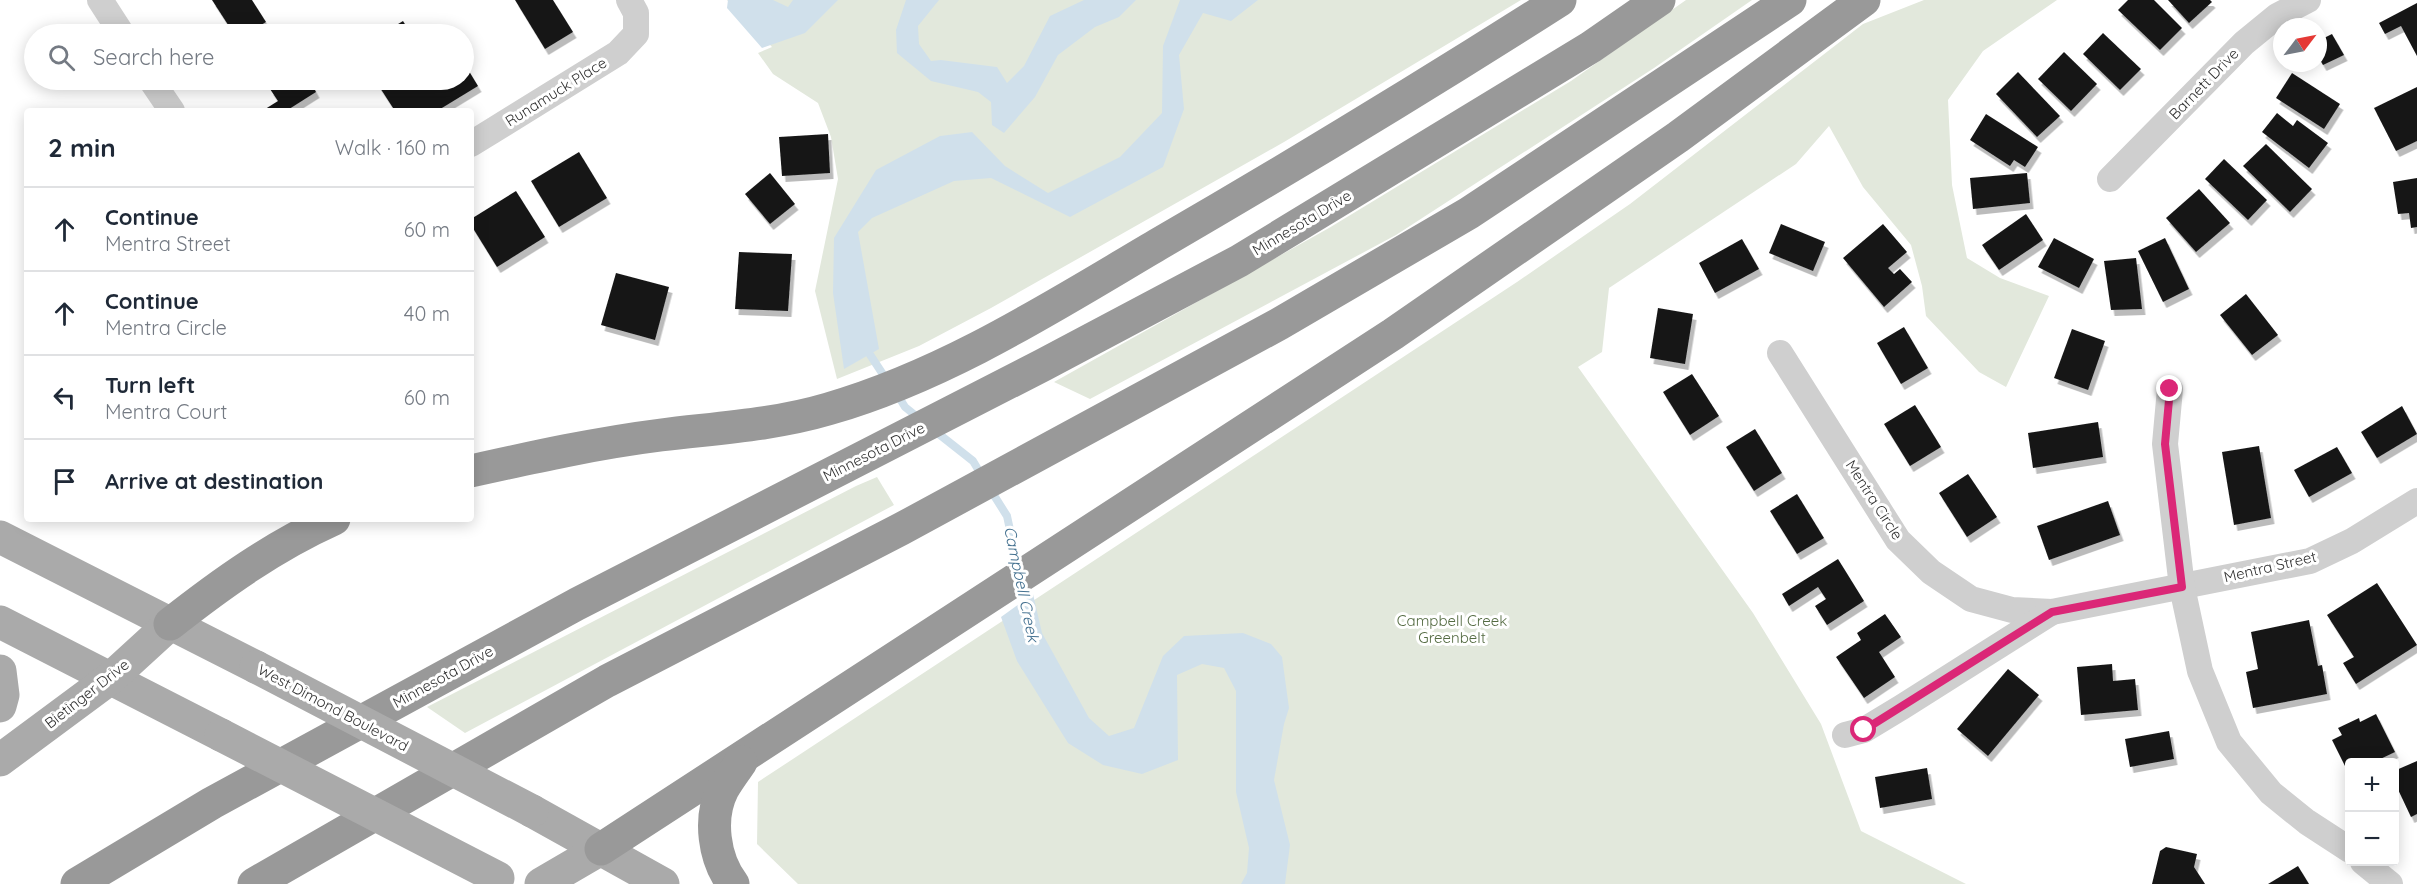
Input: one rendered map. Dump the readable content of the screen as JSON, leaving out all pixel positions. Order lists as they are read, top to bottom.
{
  "streets": {
    "highway": ["Minnesota Drive"],
    "main road": ["Bietinger Drive", "West Dimond Boulevard"],
    "street": [
      "Barnett Drive",
      "Runamuck Place",
      "Mentra Circle",
      "Mentra Street"
    ]
  },
  "crossings": [
    ["Mentra Circle", "Mentra Street"],
    ["Bietinger Drive", "West Dimond Boulevard"]
  ],
  "water": ["Campbell Creek"],
  "parks": ["Campbell Creek Greenbelt"],
  "north": "top right",
  "page": {
    "search": "Search here",
    "heading": ["2 min", "Walk · 160 m"],
    "list": [
      ["Continue", "Mentra Street", "60 m"],
      ["Continue", "Mentra Circle", "40 m"],
      ["Turn left", "Mentra Court", "60 m"],
      "Arrive at destination"
    ],
    "map_buttons": ["+", "−"]
  }
}
